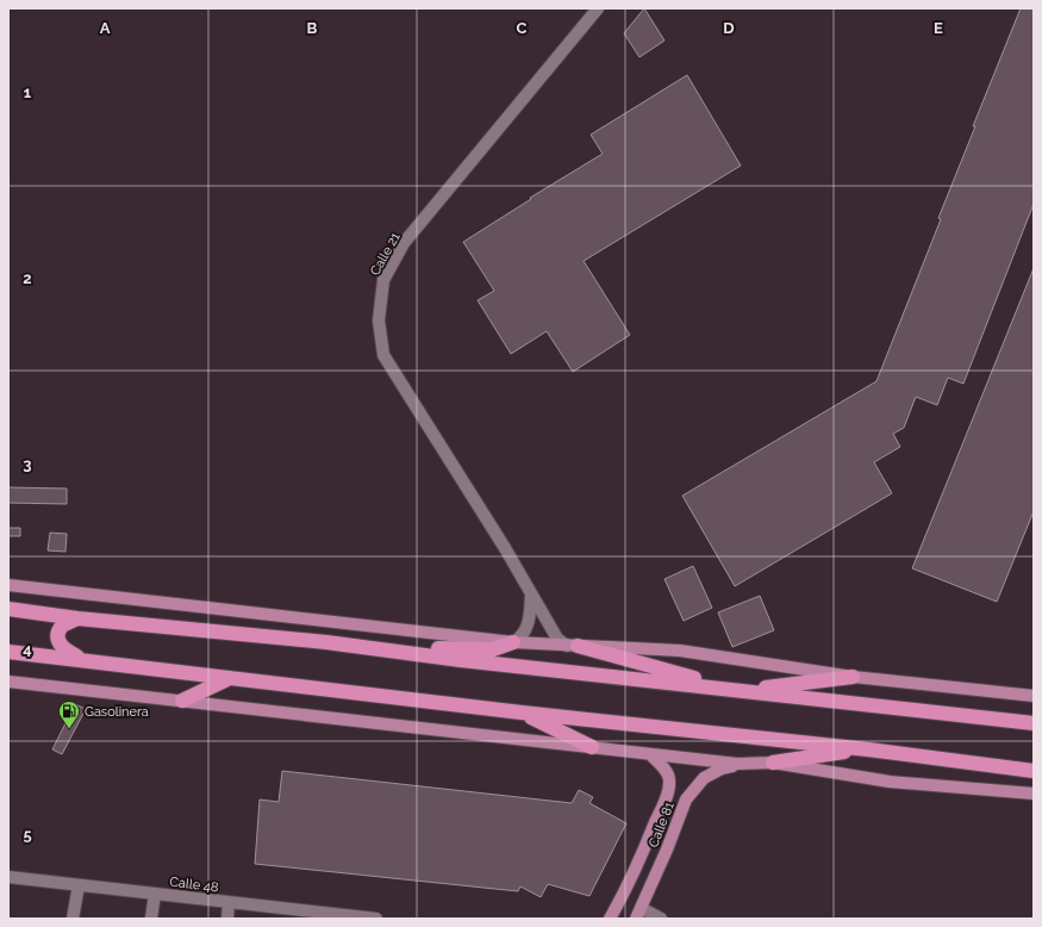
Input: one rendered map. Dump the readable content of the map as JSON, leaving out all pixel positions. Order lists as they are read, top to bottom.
{
  "streets": {
    "main road": ["Calle 81"],
    "street": ["Calle 21", "Calle 48"]
  },
  "places": {
    "fuel station": ["Gasolinera"]
  },
  "grid": {
    "columns": [
      "A",
      "B",
      "C",
      "D",
      "E"
    ],
    "rows": [
      "1",
      "2",
      "3",
      "4",
      "5"
    ]
  }
}
